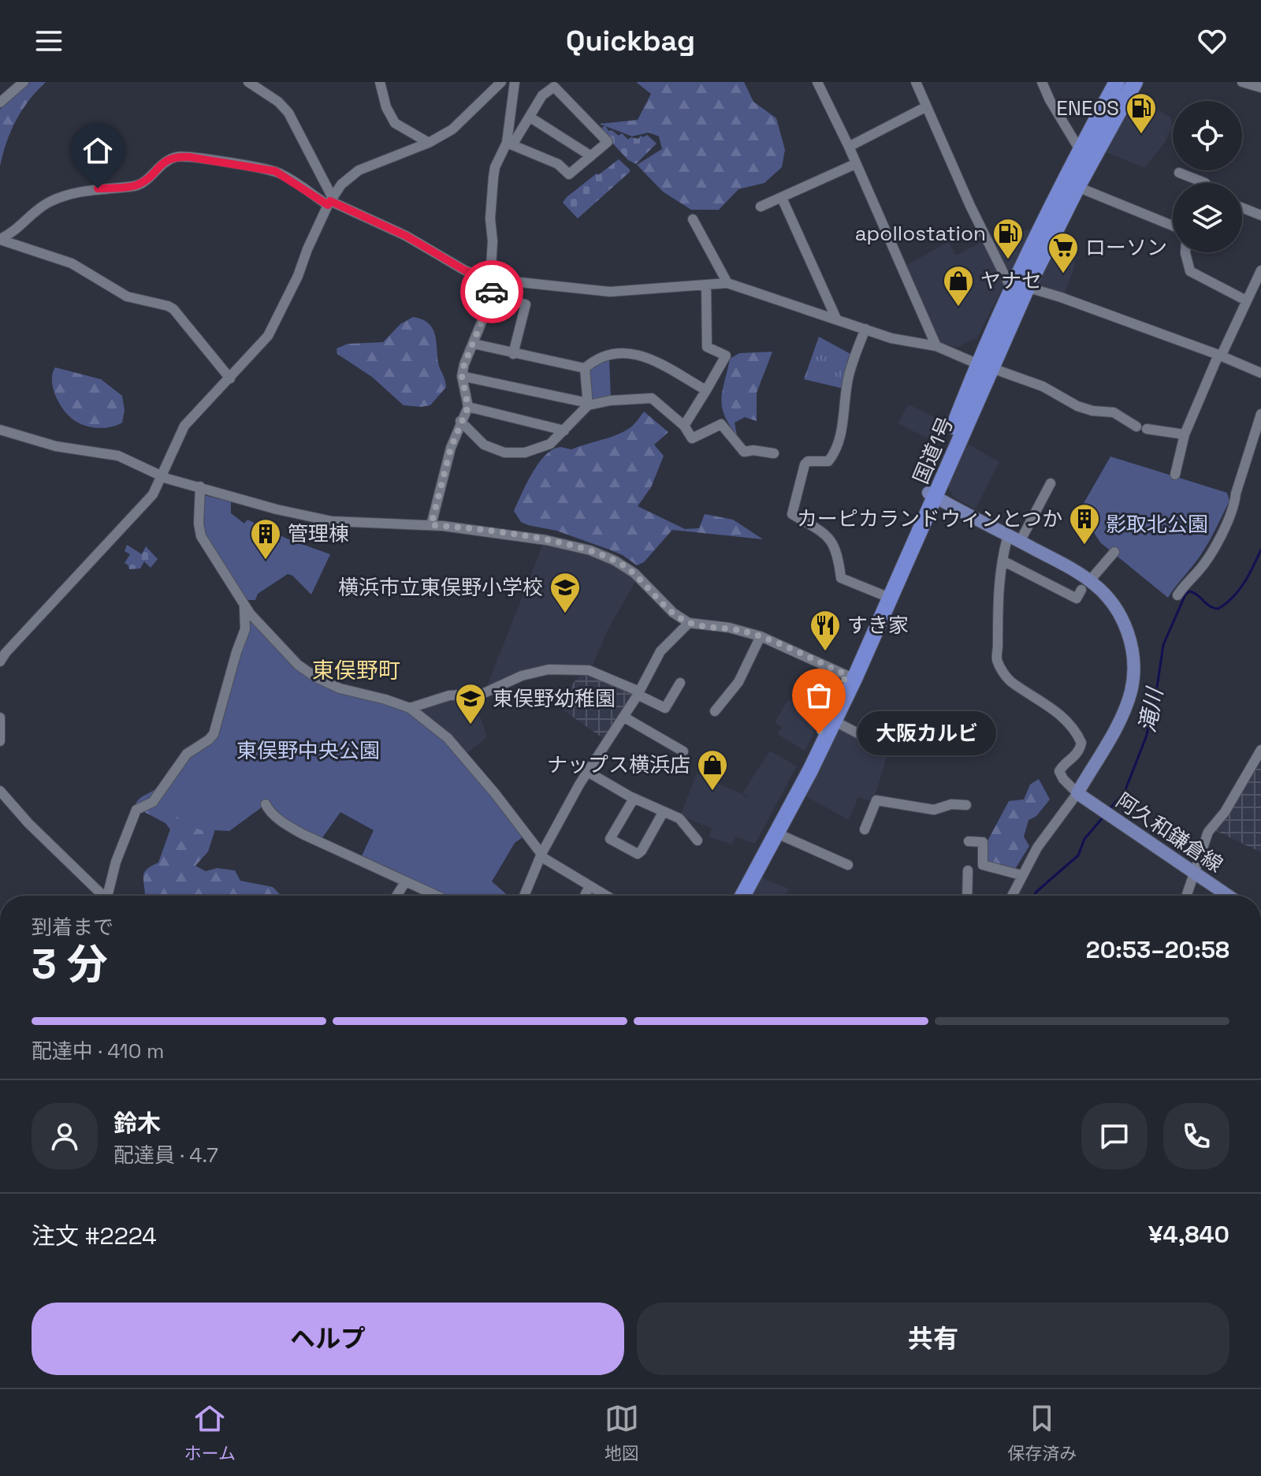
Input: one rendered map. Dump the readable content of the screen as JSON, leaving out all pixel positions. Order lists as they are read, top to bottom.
{
  "streets": {
    "highway": ["国道1号"],
    "main road": ["阿久和鎌倉線"]
  },
  "districts": ["東俣野町"],
  "water": ["滝川"],
  "parks": ["影取北公園", "東俣野中央公園"],
  "places": {
    "fuel station": ["ENEOS", "apollostation"],
    "supermarket": ["ローソン"],
    "shop": ["ヤナセ", "ナップス横浜店"],
    "building": ["カーピカランドウィンとつか", "管理棟"],
    "school or university": ["横浜市立東俣野小学校", "東俣野幼稚園"],
    "restaurant": ["すき家"],
    "other": ["大阪カルビ"]
  },
  "page": {
    "header": "Quickbag",
    "bubble": "大阪カルビ",
    "heading": ["3 分", "到着まで", "20:53–20:58"],
    "panel": [
      "鈴木",
      "配達員 · 4.7",
      "注文 #2224",
      "¥4,840"
    ],
    "bar": "配達中 · 410 m",
    "buttons": ["ヘルプ", "共有"],
    "tabs": ["ホーム", "地図", "保存済み"]
  }
}
